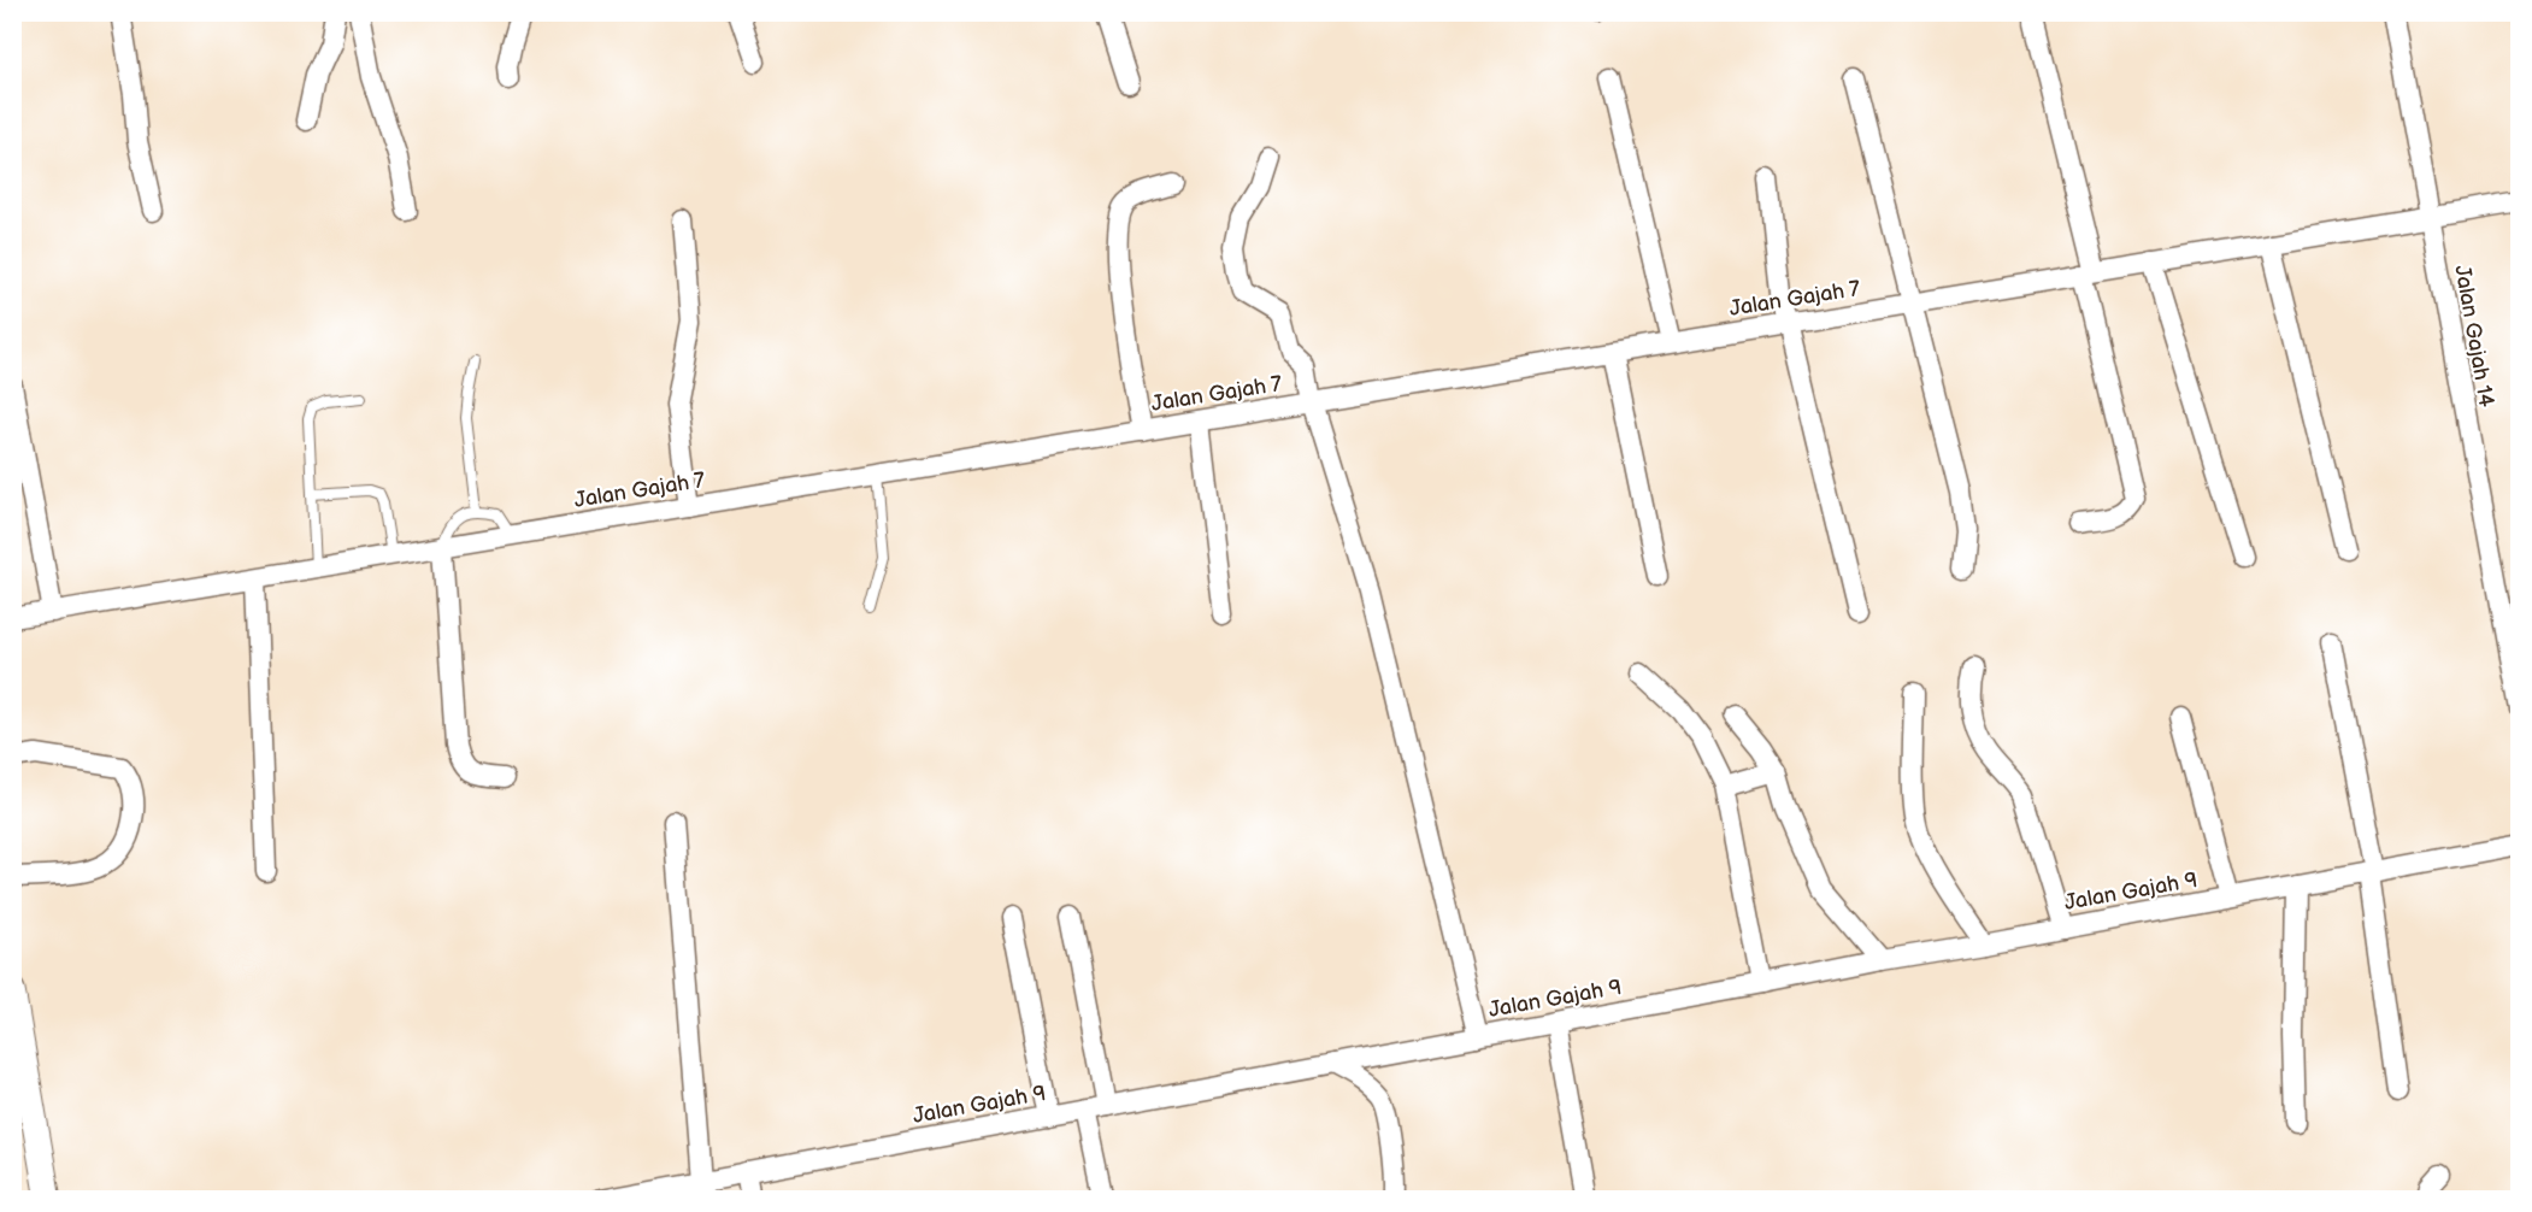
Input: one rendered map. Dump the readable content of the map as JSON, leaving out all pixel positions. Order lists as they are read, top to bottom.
{
  "streets": {
    "street": ["Jalan Gajah 7", "Jalan Gajah 14", "Jalan Gajah 9"]
  },
  "crossings": [
    ["Jalan Gajah 7", "Jalan Gajah 14"]
  ]
}
